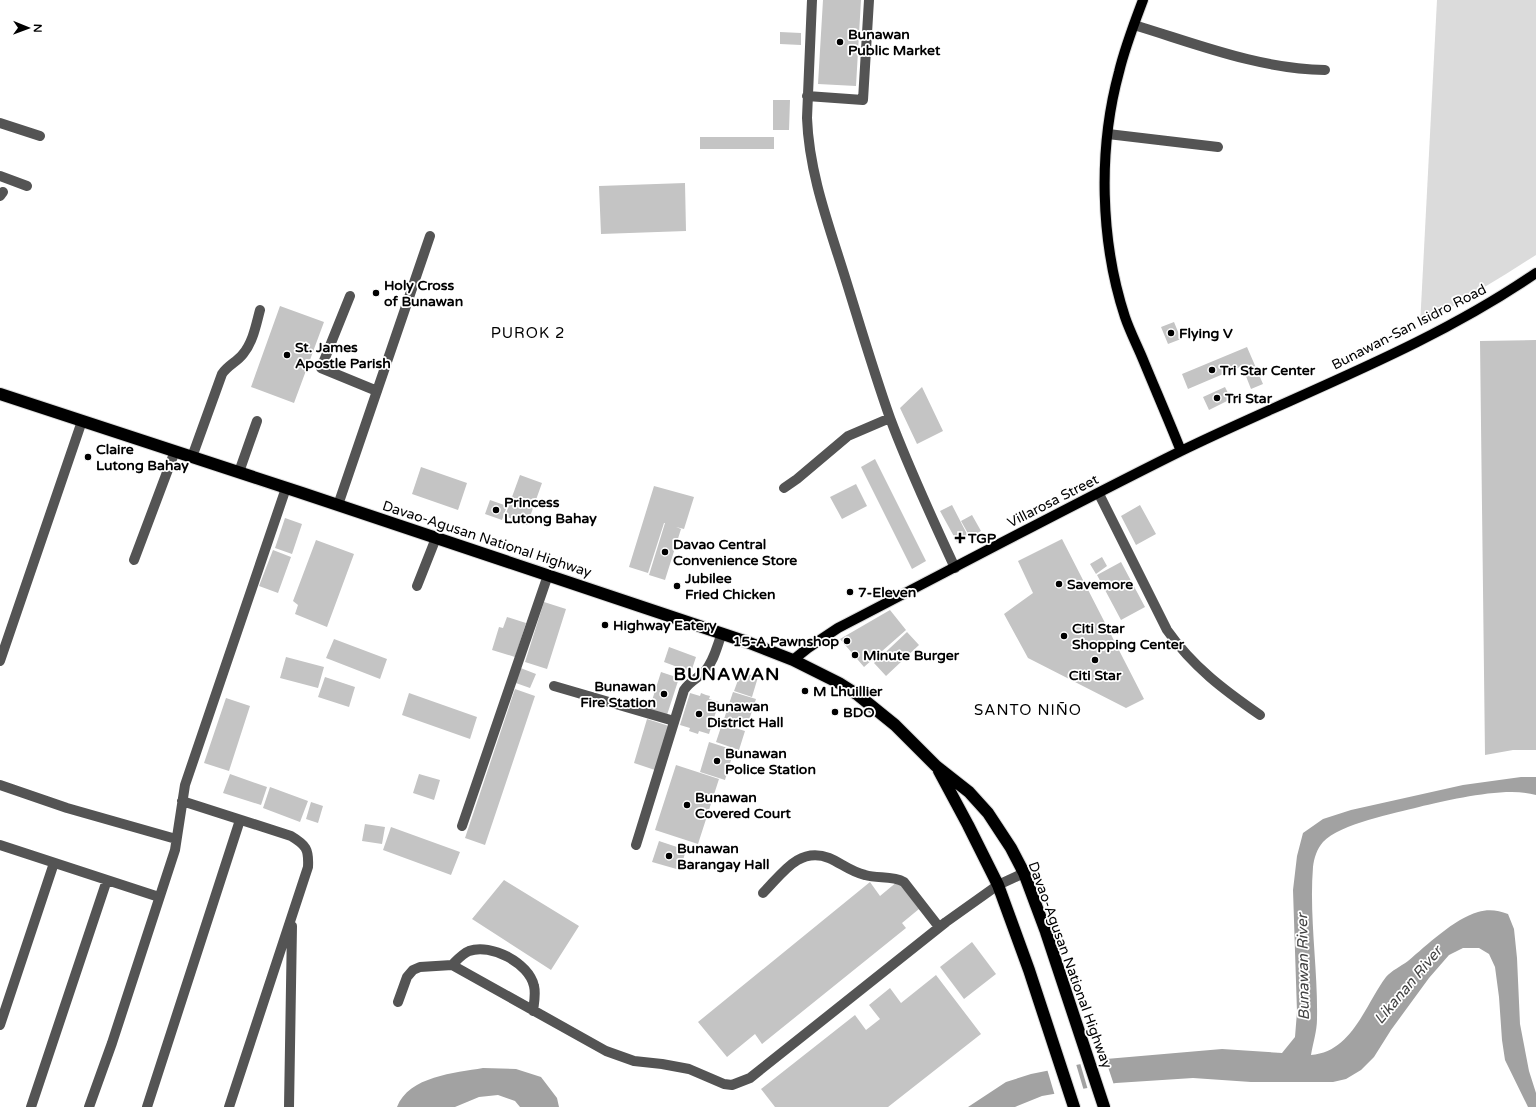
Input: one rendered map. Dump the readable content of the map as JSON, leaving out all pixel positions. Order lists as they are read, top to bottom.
{
  "streets": {
    "highway": ["Davao-Agusan National Highway"],
    "main road": ["Bunawan-San Isidro Road", "Villarosa Street"]
  },
  "crossings": [
    ["Bunawan-San Isidro Road", "Villarosa Street"],
    ["Villarosa Street", "Davao-Agusan National Highway"]
  ],
  "districts": ["PUROK 2", "BUNAWAN", "SANTO NIÑO"],
  "water": ["Bunawan River", "Likanan River"],
  "places": {
    "other": [
      "Bunawan Public Market",
      "Holy Cross of Bunawan",
      "Flying V",
      "St. James Apostle Parish",
      "Tri Star Center",
      "Tri Star",
      "Claire Lutong Bahay",
      "Princess Lutong Bahay",
      "Davao Central Convenience Store",
      "Savemore",
      "Jubilee Fried Chicken",
      "7-Eleven",
      "Highway Eatery",
      "Citi Star Shopping Center",
      "15-A Pawnshop",
      "Minute Burger",
      "Citi Star",
      "M Lhuillier",
      "Bunawan Fire Station",
      "BDO",
      "Bunawan District Hall",
      "Bunawan Police Station",
      "Bunawan Covered Court",
      "Bunawan Barangay Hall"
    ],
    "health": ["TGP"]
  },
  "north": "right"
}
